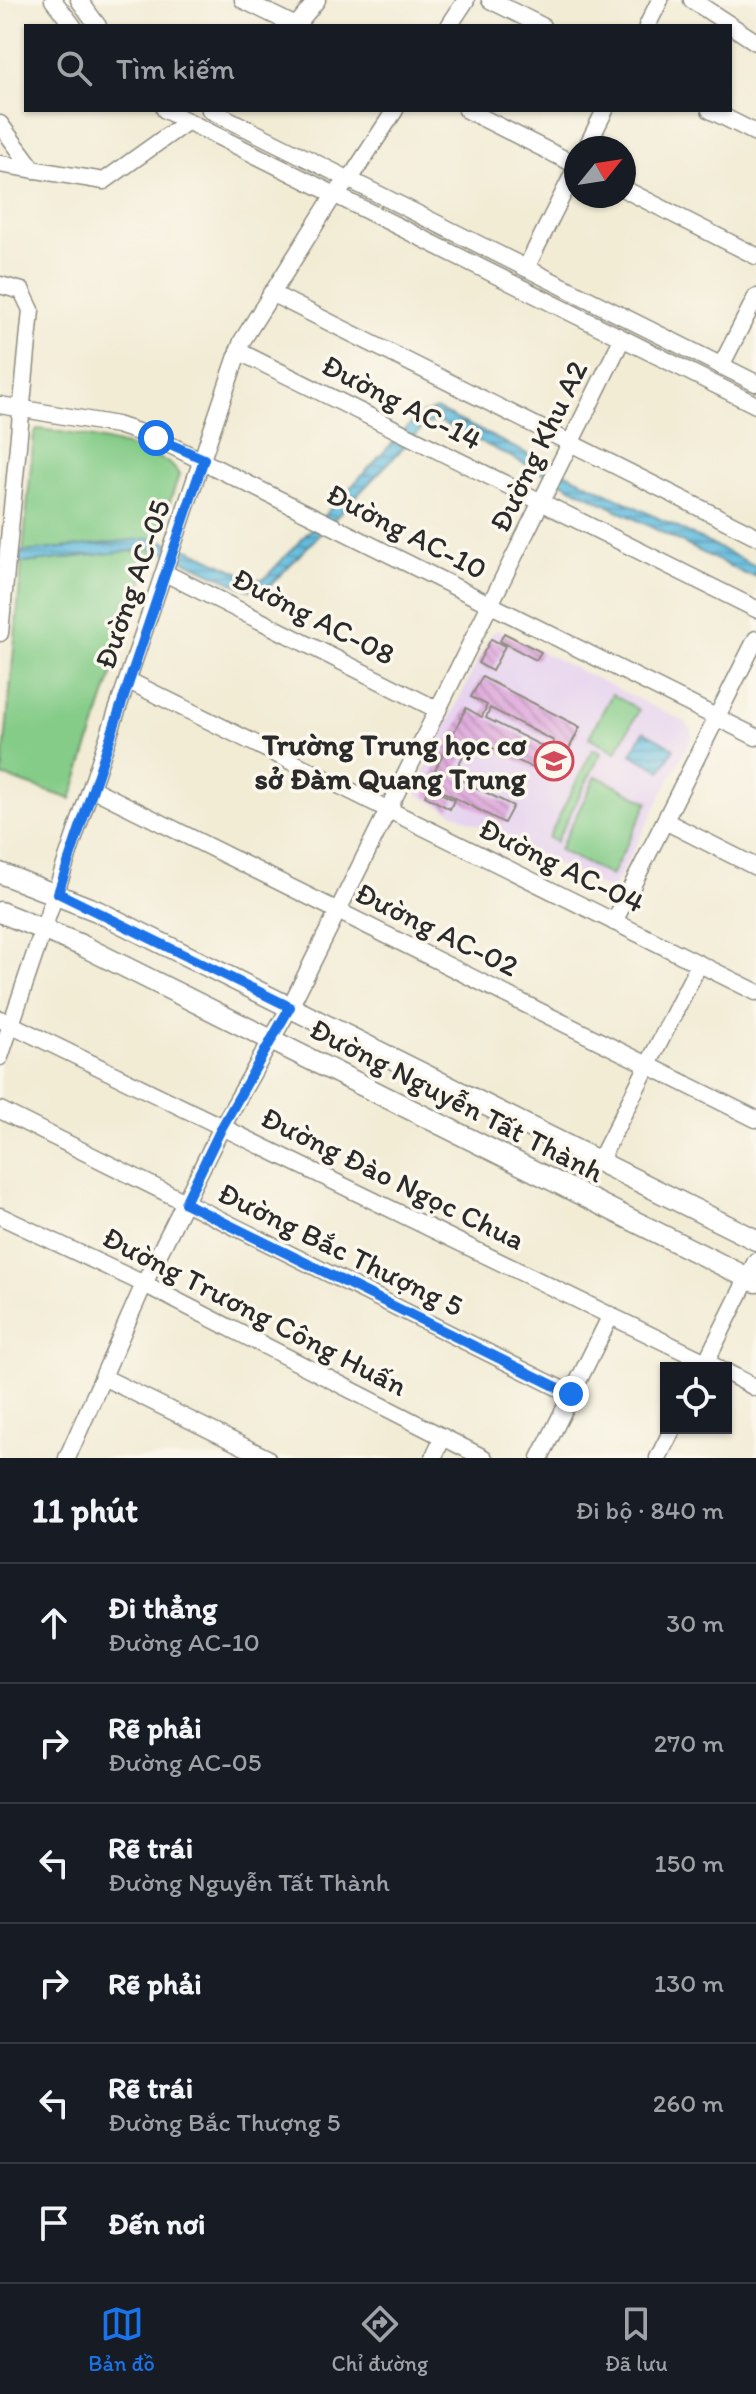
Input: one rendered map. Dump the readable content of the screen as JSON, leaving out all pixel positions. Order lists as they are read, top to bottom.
{
  "streets": {
    "main road": ["Đường Nguyễn Tất Thành"],
    "street": [
      "Đường AC-14",
      "Đường Khu A2",
      "Đường AC-10",
      "Đường AC-05",
      "Đường AC-08",
      "Đường AC-04",
      "Đường AC-02",
      "Đường Đào Ngọc Chua",
      "Đường Bắc Thượng 5",
      "Đường Trương Công Huấn"
    ]
  },
  "crossings": [
    ["Đường AC-14", "Đường Khu A2"],
    ["Đường AC-14", "Đường AC-05"],
    ["Đường Khu A2", "Đường AC-10"],
    ["Đường Khu A2", "Đường AC-08"],
    ["Đường Khu A2", "Đường AC-04"],
    ["Đường Khu A2", "Đường AC-02"],
    ["Đường Khu A2", "Đường Nguyễn Tất Thành"],
    ["Đường Khu A2", "Đường Đào Ngọc Chua"],
    ["Đường Khu A2", "Đường Bắc Thượng 5"],
    ["Đường Khu A2", "Đường Trương Công Huấn"],
    ["Đường AC-10", "Đường AC-05"],
    ["Đường AC-05", "Đường AC-08"],
    ["Đường AC-05", "Đường AC-04"],
    ["Đường AC-05", "Đường AC-02"],
    ["Đường AC-05", "Đường Nguyễn Tất Thành"],
    ["Đường AC-05", "Đường Đào Ngọc Chua"]
  ],
  "places": {
    "school or university": ["Trường Trung học cơ sở Đàm Quang Trung"]
  },
  "north": "top right",
  "page": {
    "search": "Tìm kiếm",
    "heading": ["11 phút", "Đi bộ · 840 m"],
    "list": [
      ["Đi thẳng", "Đường AC-10", "30 m"],
      ["Rẽ phải", "Đường AC-05", "270 m"],
      ["Rẽ trái", "Đường Nguyễn Tất Thành", "150 m"],
      ["Rẽ phải", "130 m"],
      ["Rẽ trái", "Đường Bắc Thượng 5", "260 m"],
      "Đến nơi"
    ],
    "nav": ["Bản đồ", "Chỉ đường", "Đã lưu"]
  }
}
